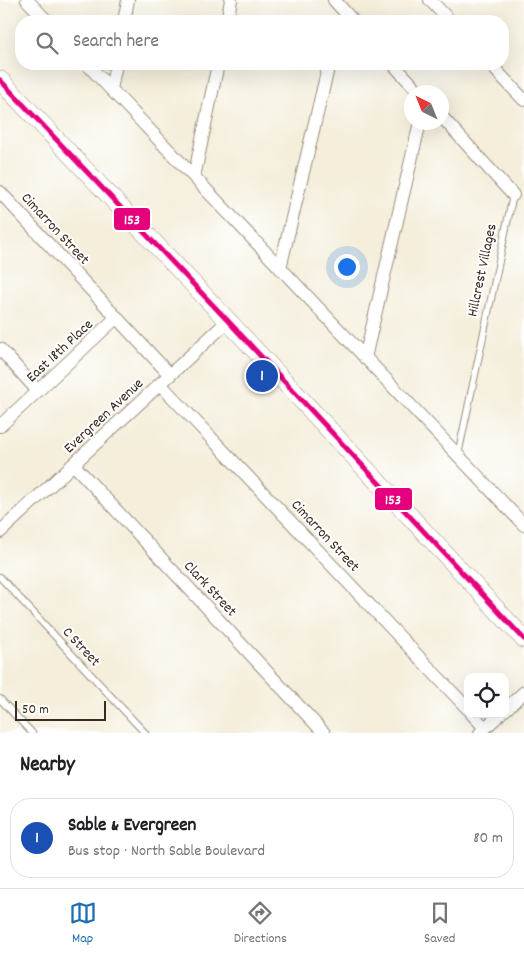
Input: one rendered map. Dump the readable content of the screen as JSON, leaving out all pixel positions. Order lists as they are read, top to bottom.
{
  "streets": {
    "street": [
      "Cimarron Street",
      "Hillcrest Villages",
      "East 18th Place",
      "Evergreen Avenue",
      "Clark Street"
    ],
    "lane": ["C Street"]
  },
  "crossings": [
    ["Cimarron Street", "East 18th Place"],
    ["Cimarron Street", "Evergreen Avenue"],
    ["Evergreen Avenue", "Clark Street"]
  ],
  "lines": ["transit line 153"],
  "scale_bar": "50 m",
  "north": "top left",
  "page": {
    "search": "Search here",
    "pins": "1",
    "scale": "50 m",
    "heading": "Nearby",
    "list": [
      {
        "mark": "1",
        "name": "Sable & Evergreen",
        "note": "Bus stop · North Sable Boulevard",
        "value": "80 m"
      }
    ],
    "nav": ["Map", "Directions", "Saved"]
  }
}
